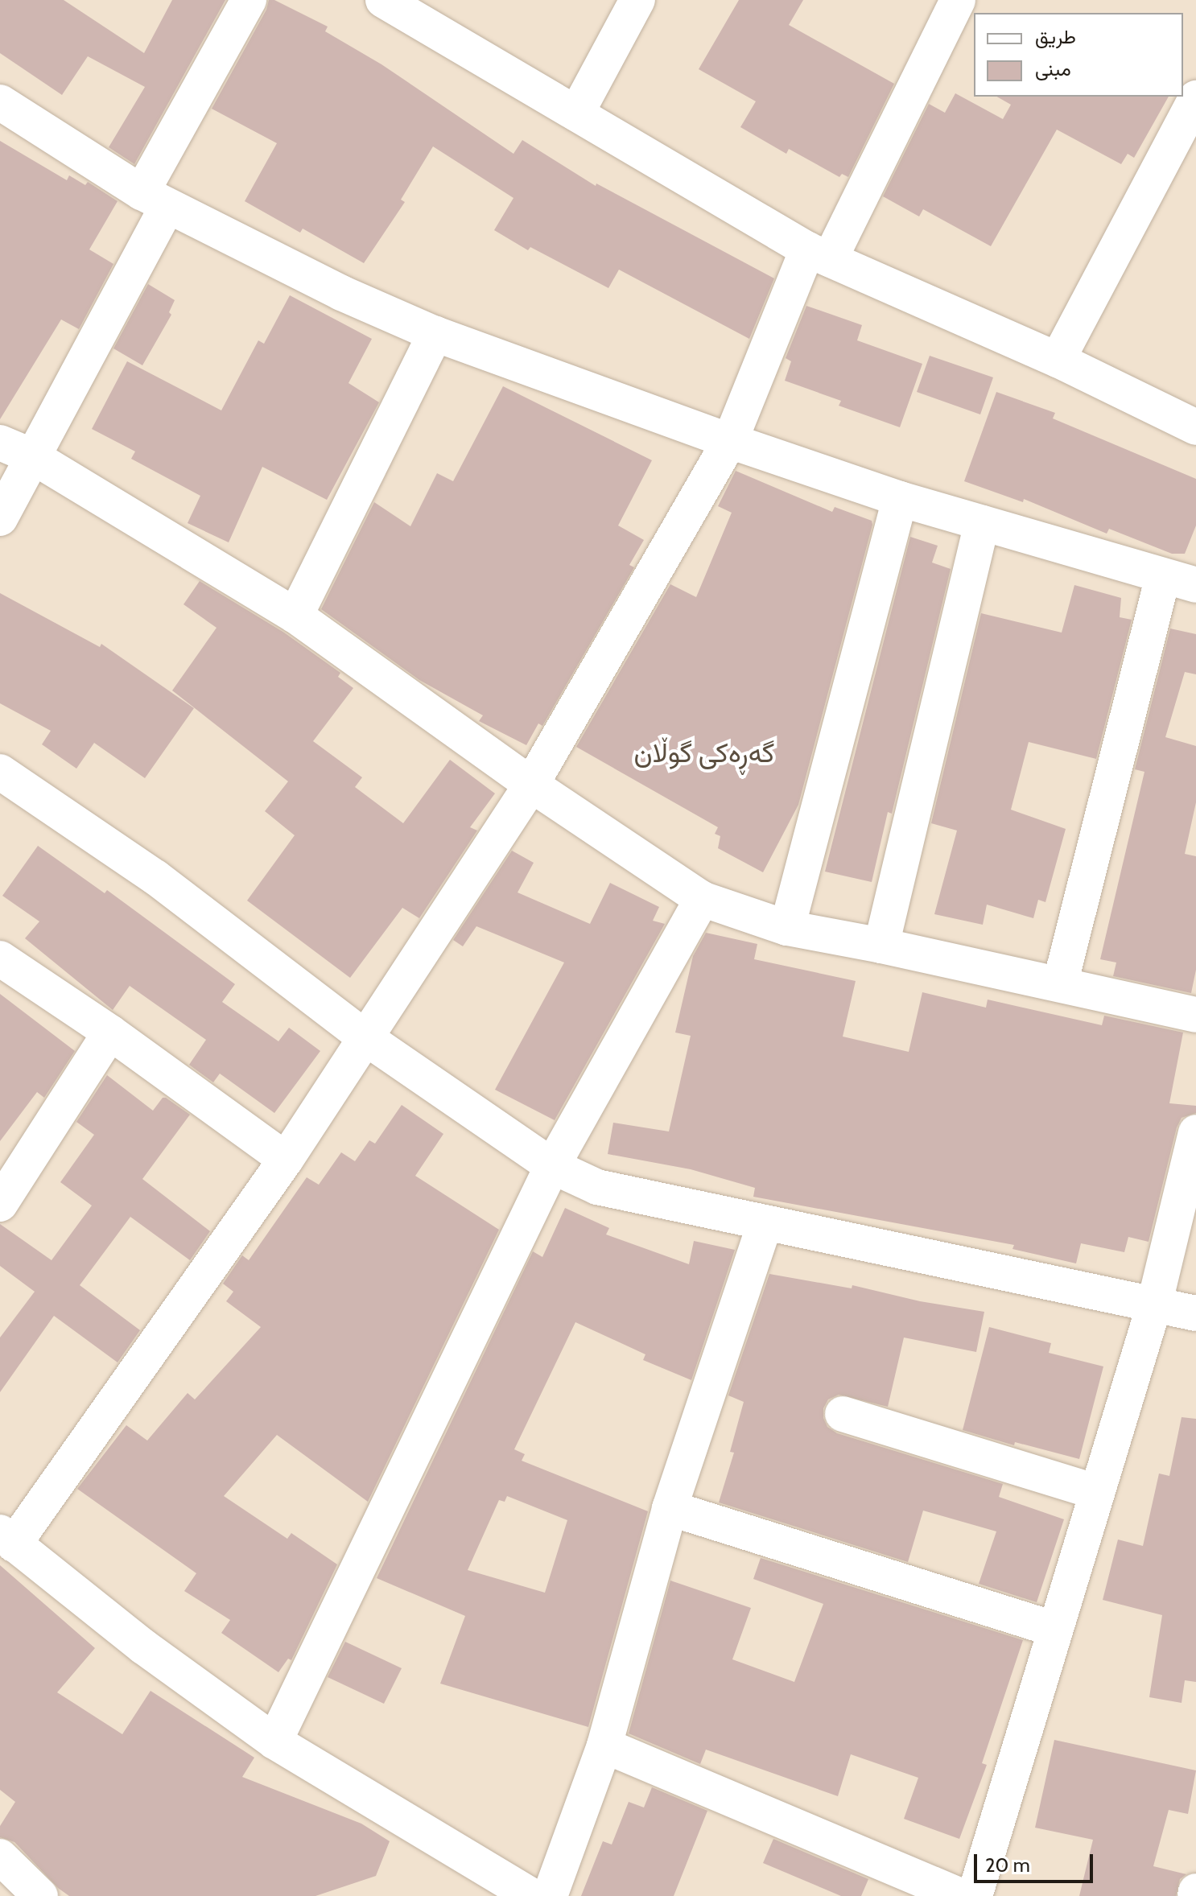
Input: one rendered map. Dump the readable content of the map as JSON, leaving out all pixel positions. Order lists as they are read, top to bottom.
{
  "districts": ["گەڕەکی گوڵان"],
  "legend": ["طريق", "مبنى"],
  "scale_bar": "20 m"
}
